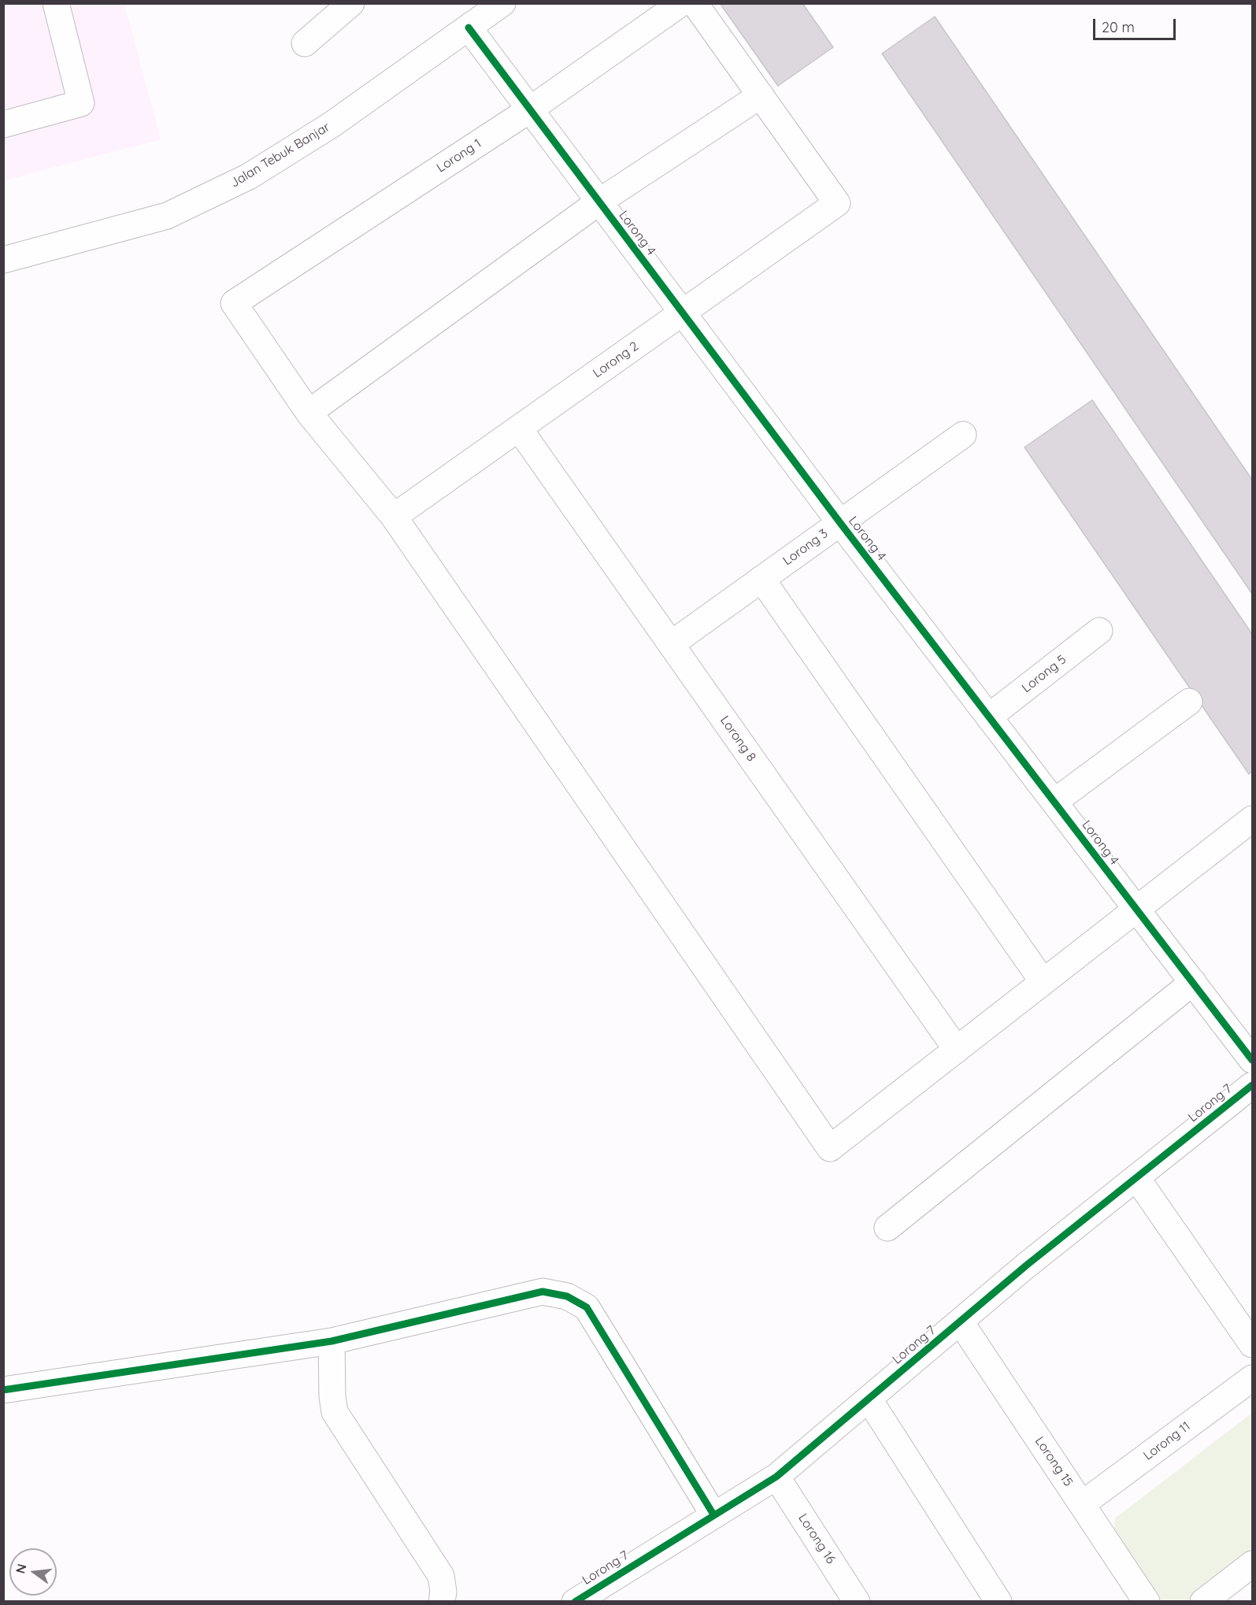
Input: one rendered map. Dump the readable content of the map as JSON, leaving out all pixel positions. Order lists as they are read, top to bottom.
{
  "streets": {
    "street": [
      "Jalan Tebuk Banjar",
      "Lorong 1",
      "Lorong 4",
      "Lorong 2",
      "Lorong 3",
      "Lorong 5",
      "Lorong 8",
      "Lorong 7",
      "Lorong 11",
      "Lorong 15",
      "Lorong 16"
    ]
  },
  "crossings": [
    ["Jalan Tebuk Banjar", "Lorong 4"],
    ["Lorong 1", "Lorong 4"],
    ["Lorong 4", "Lorong 2"],
    ["Lorong 4", "Lorong 3"],
    ["Lorong 4", "Lorong 5"],
    ["Lorong 2", "Lorong 8"],
    ["Lorong 3", "Lorong 8"],
    ["Lorong 7", "Lorong 15"],
    ["Lorong 7", "Lorong 16"],
    ["Lorong 11", "Lorong 15"]
  ],
  "scale_bar": "20 m",
  "north": "left"
}
